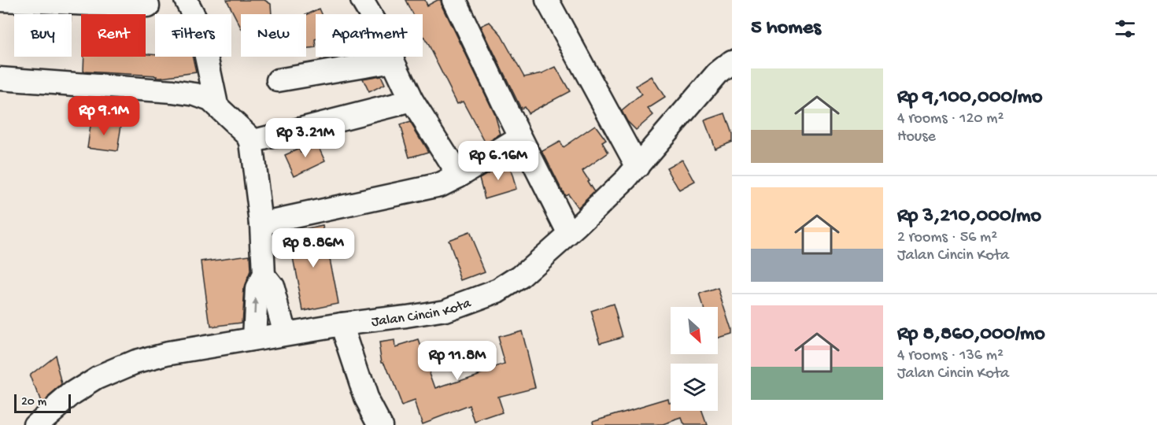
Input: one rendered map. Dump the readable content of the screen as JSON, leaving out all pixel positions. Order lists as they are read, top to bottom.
{
  "streets": {
    "street": ["Jalan Cincin Kota"]
  },
  "scale_bar": "20 m",
  "north": "bottom right",
  "page": {
    "heading": "5 homes",
    "chip": [
      "Buy",
      "Rent",
      "Filters",
      "New",
      "Apartment"
    ],
    "list": [
      {
        "name": "Rp 9,100,000/mo",
        "note": "4 rooms · 120 m² · House"
      },
      {
        "name": "Rp 3,210,000/mo",
        "note": "2 rooms · 56 m² · Jalan Cincin Kota"
      },
      {
        "name": "Rp 8,860,000/mo",
        "note": "4 rooms · 136 m² · Jalan Cincin Kota"
      }
    ],
    "price": [
      "Rp 9.1M",
      "Rp 3.21M",
      "Rp 6.16M",
      "Rp 8.86M",
      "Rp 11.8M"
    ],
    "scale": "20 m"
  }
}
